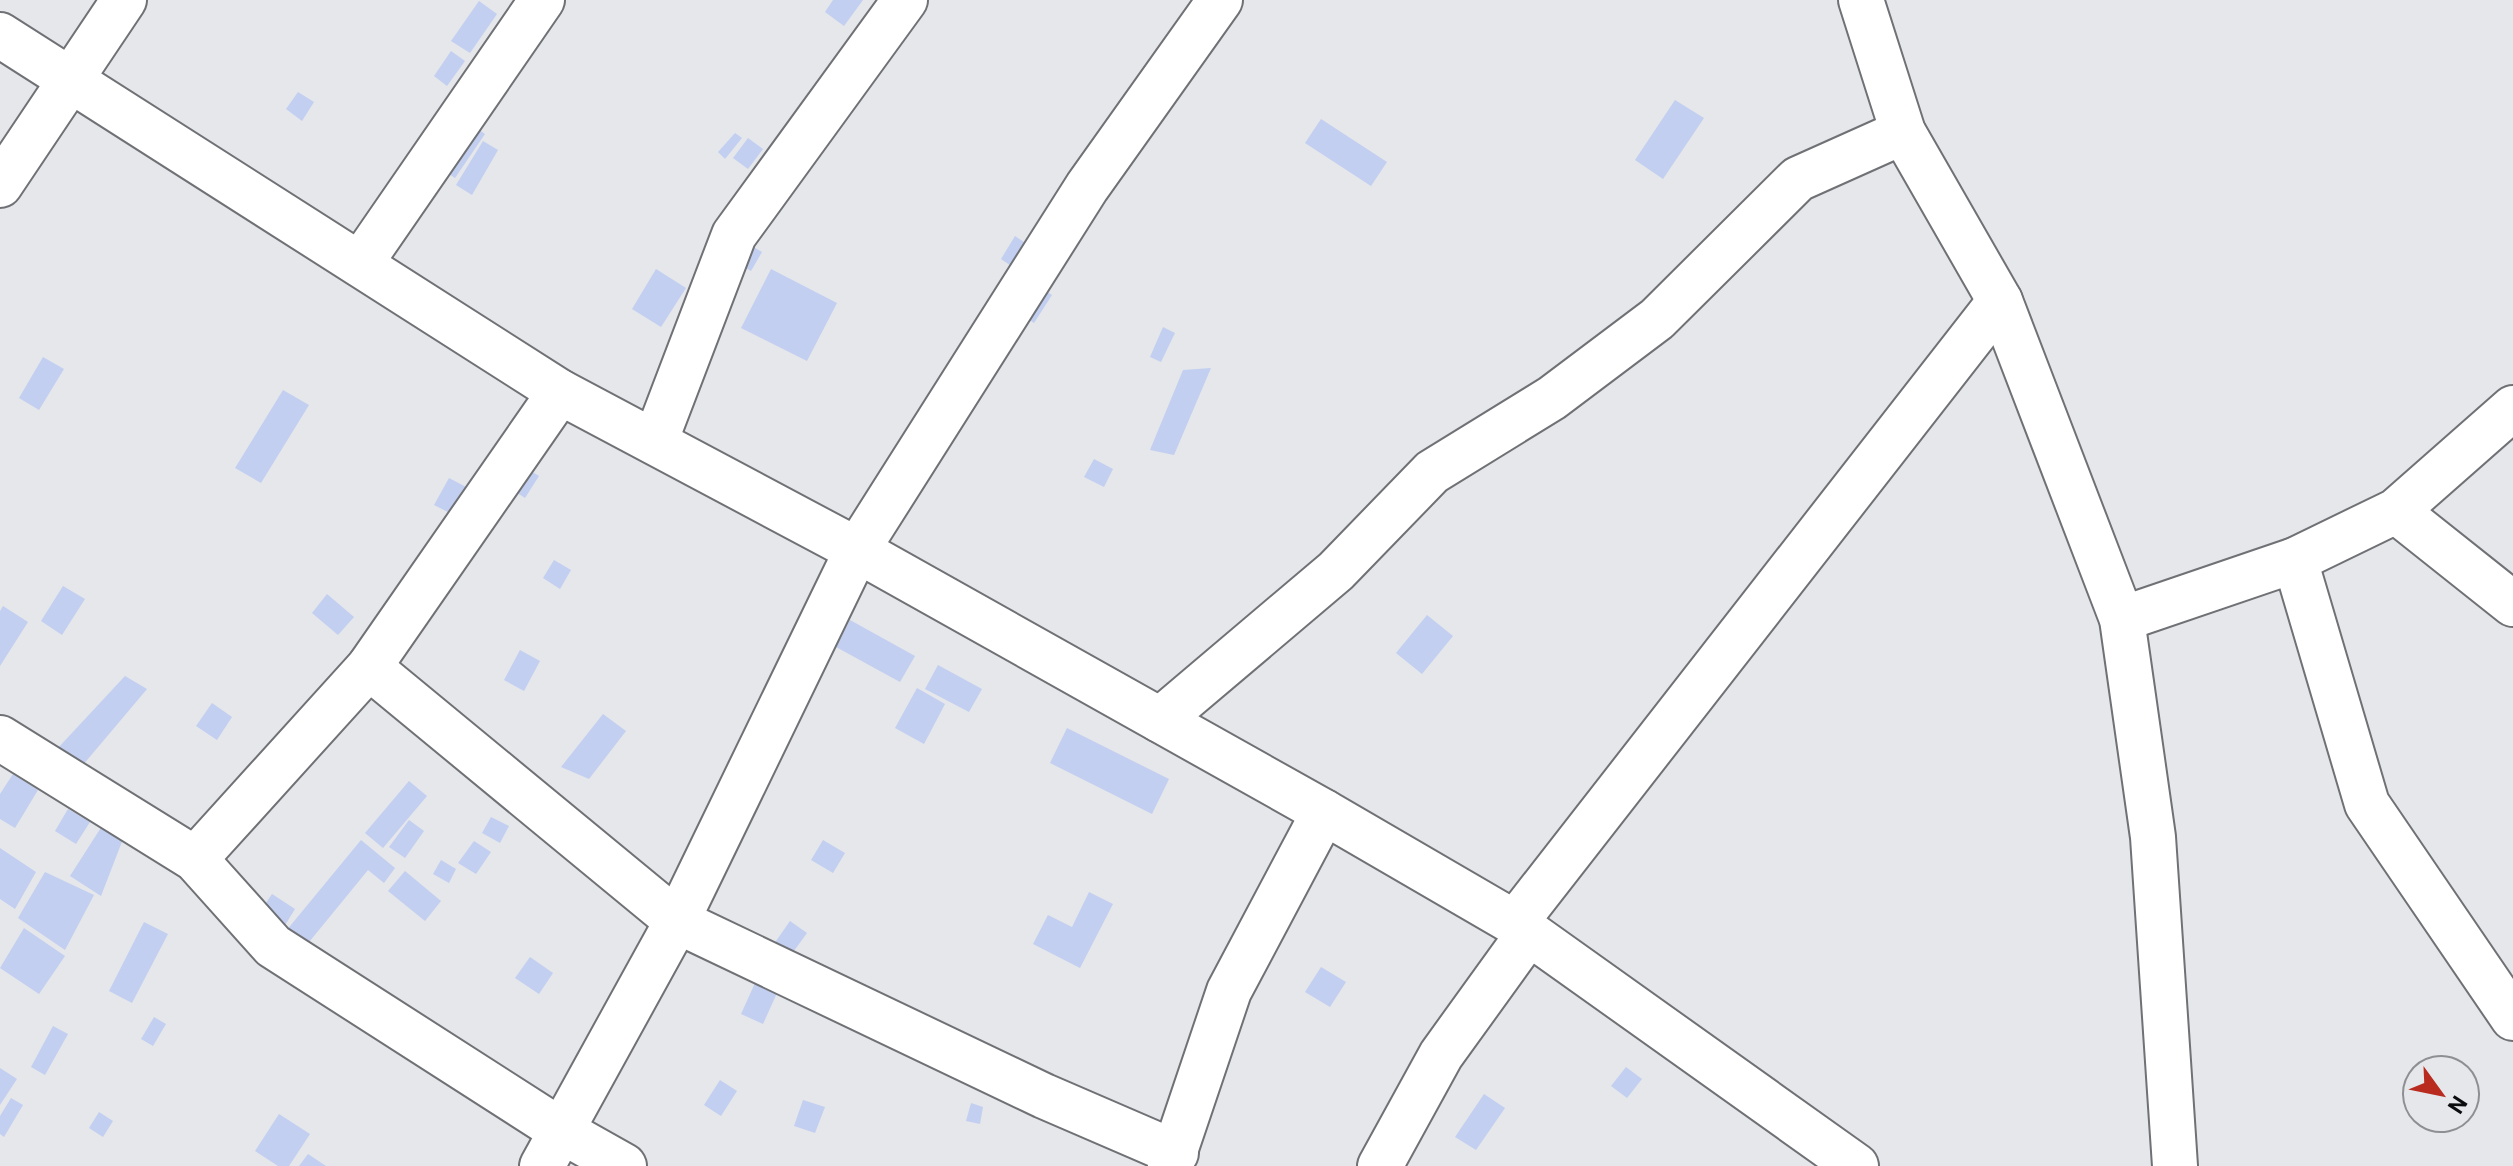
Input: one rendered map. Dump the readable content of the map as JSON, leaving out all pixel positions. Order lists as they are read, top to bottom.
{
  "north": "bottom right"
}
